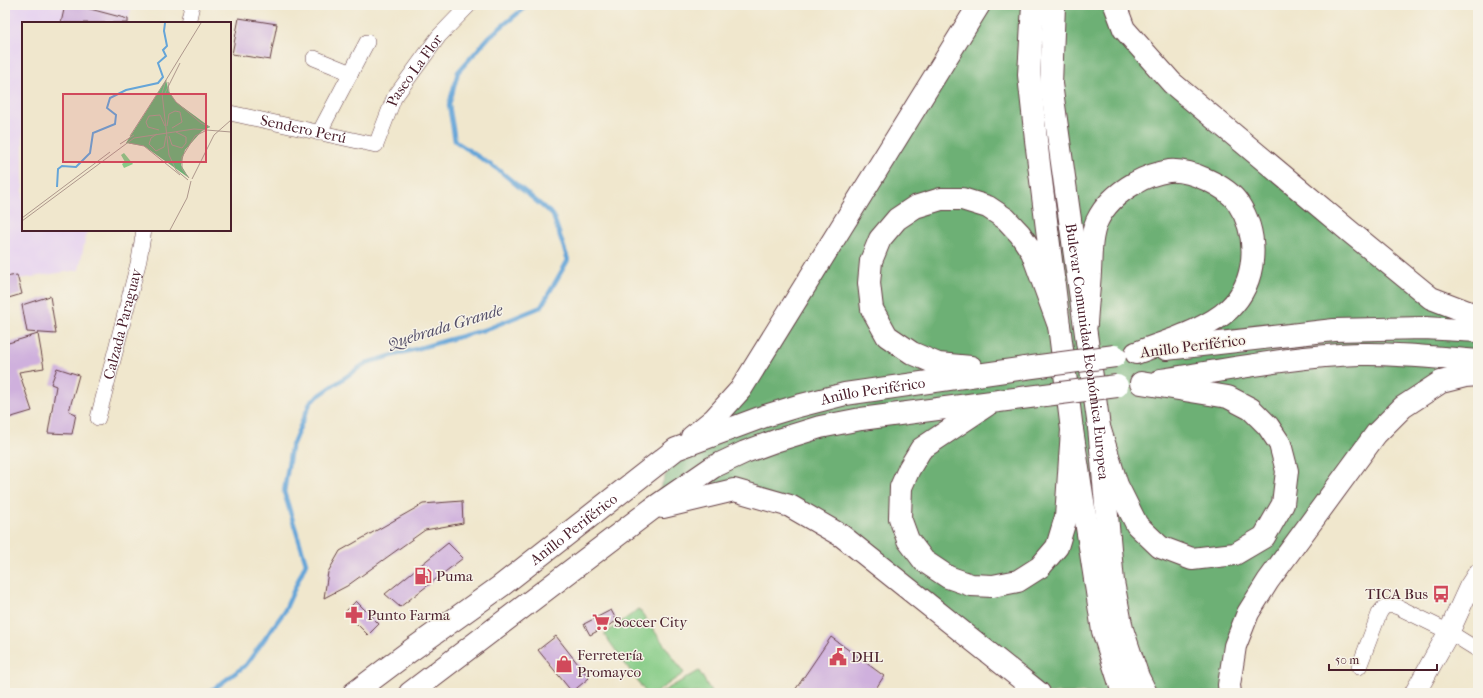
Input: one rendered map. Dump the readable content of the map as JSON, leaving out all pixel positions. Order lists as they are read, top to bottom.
{
  "streets": {
    "main road": ["Anillo Periférico", "Bulevar Comunidad Económica Europea"],
    "street": ["Paseo La Flor", "Sendero Perú", "Calzada Paraguay"]
  },
  "crossings": [
    ["Paseo La Flor", "Sendero Perú"]
  ],
  "water": ["Quebrada Grande"],
  "places": {
    "fuel station": ["Puma"],
    "bus stop": ["TICA Bus"],
    "pharmacy": ["Punto Farma"],
    "supermarket": ["Soccer City"],
    "public building": ["DHL"],
    "shop": ["Ferretería Promayco"]
  },
  "scale_bar": "50 m"
}
